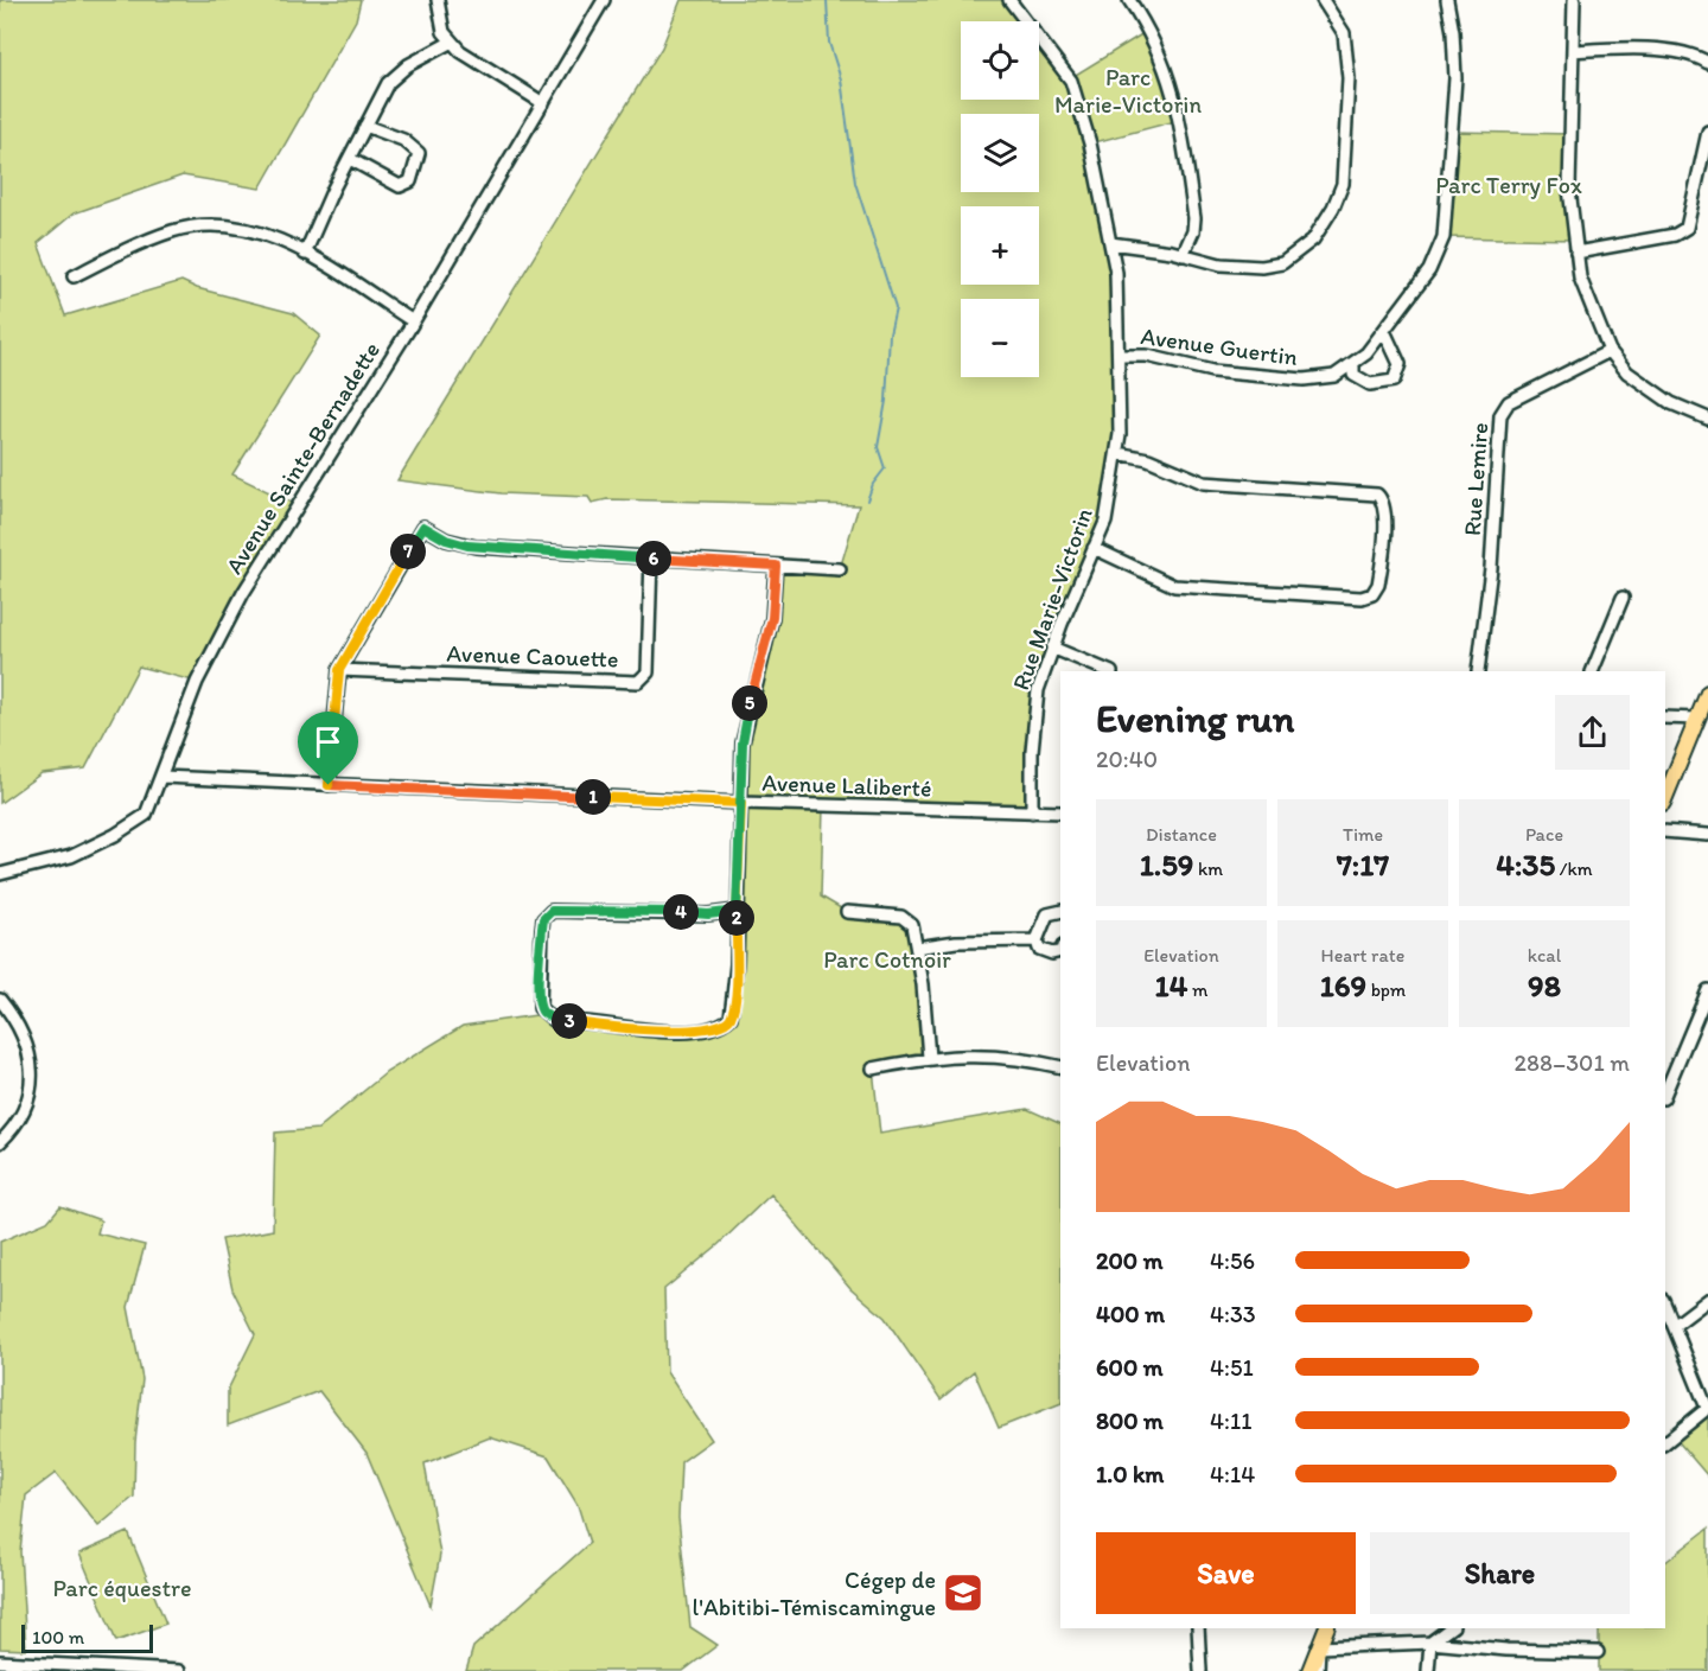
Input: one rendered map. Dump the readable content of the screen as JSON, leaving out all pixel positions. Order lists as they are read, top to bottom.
{
  "streets": {
    "street": [
      "Avenue Guertin",
      "Avenue Sainte-Bernadette",
      "Rue Lemire",
      "Rue Marie-Victorin",
      "Avenue Caouette",
      "Avenue Laliberté"
    ]
  },
  "crossings": [
    ["Avenue Guertin", "Rue Marie-Victorin"],
    ["Avenue Sainte-Bernadette", "Avenue Laliberté"],
    ["Rue Marie-Victorin", "Avenue Laliberté"]
  ],
  "parks": [
    "Parc Marie-Victorin",
    "Parc Terry Fox",
    "Parc Cotnoir",
    "Parc équestre"
  ],
  "places": {
    "school or university": ["Cégep de l'Abitibi-Témiscamingue"]
  },
  "scale_bar": "100 m",
  "page": {
    "map_buttons": ["+", "−"],
    "pins": [
      "7",
      "6",
      "5",
      "1",
      "4",
      "2",
      "3"
    ],
    "heading": ["Evening run", "20:40"],
    "stats": [
      ["Distance", "1.59 km"],
      ["Time", "7:17"],
      ["Pace", "4:35 /km"],
      ["Elevation", "14 m"],
      ["Heart rate", "169 bpm"],
      ["kcal", "98"]
    ],
    "chart": ["Elevation", "288–301 m"],
    "list": [
      {
        "name": "200 m",
        "note": "4:56"
      },
      {
        "name": "400 m",
        "note": "4:33"
      },
      {
        "name": "600 m",
        "note": "4:51"
      },
      {
        "name": "800 m",
        "note": "4:11"
      },
      {
        "name": "1.0 km",
        "note": "4:14"
      }
    ],
    "buttons": ["Save", "Share"],
    "scale": "100 m"
  }
}
